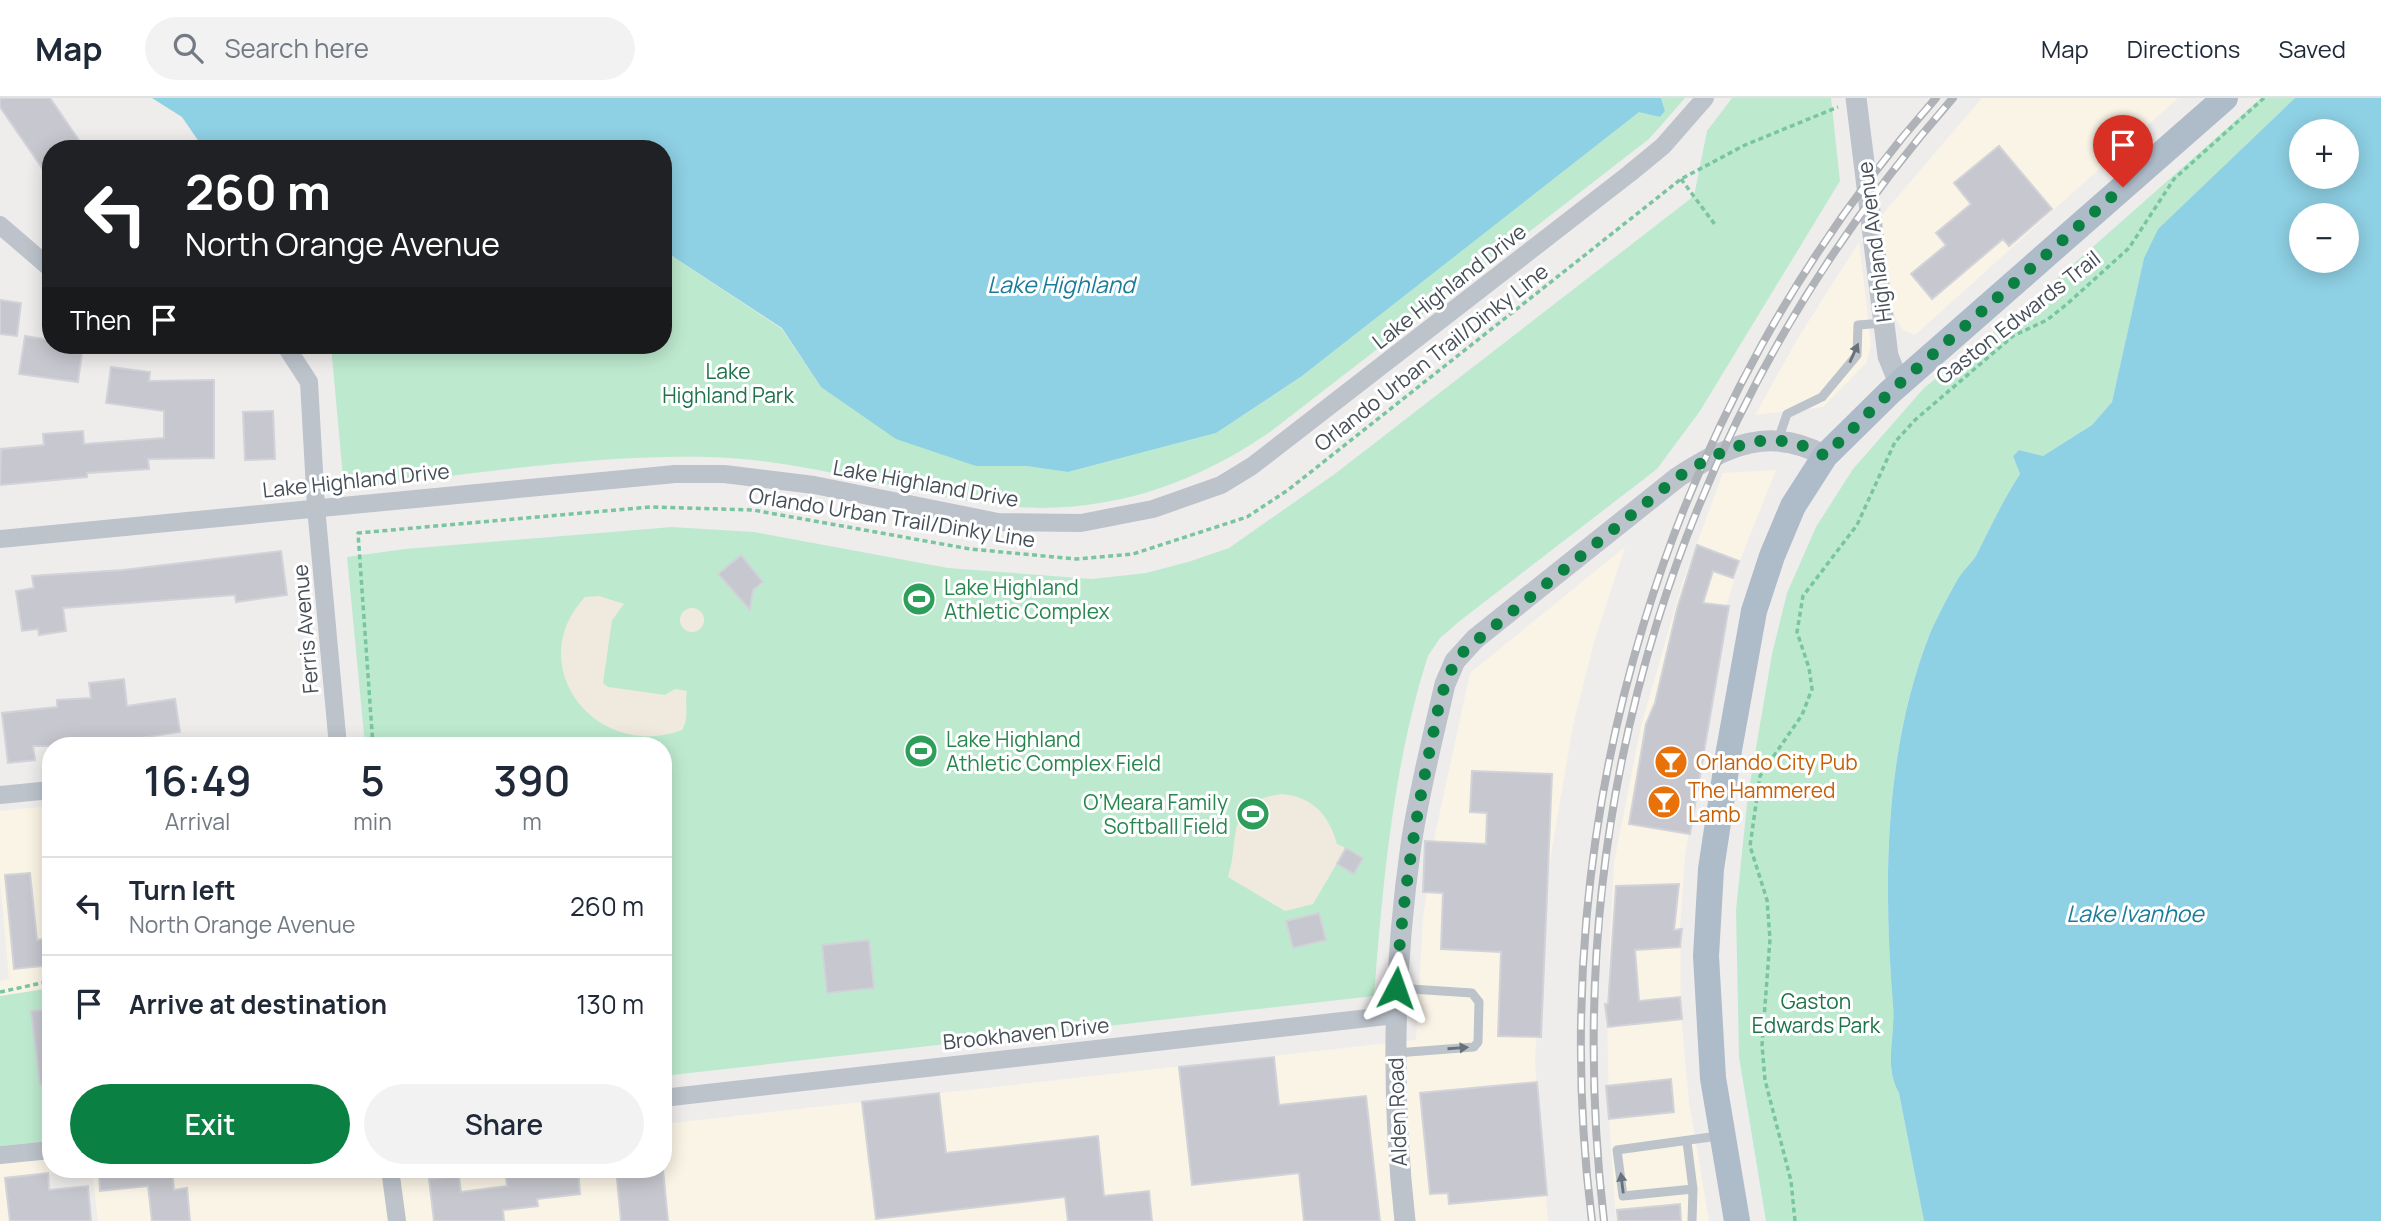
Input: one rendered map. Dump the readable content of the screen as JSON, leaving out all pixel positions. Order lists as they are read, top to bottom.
{
  "streets": {
    "street": [
      "Highland Avenue",
      "Lake Highland Drive",
      "Ferris Avenue",
      "Brookhaven Drive",
      "Alden Road"
    ],
    "path": ["Gaston Edwards Trail", "Orlando Urban Trail/Dinky Line"]
  },
  "crossings": [
    ["Lake Highland Drive", "Ferris Avenue"],
    ["Brookhaven Drive", "Alden Road"]
  ],
  "water": ["Lake Highland", "Lake Ivanhoe"],
  "parks": ["Lake Highland Park", "Gaston Edwards Park"],
  "places": {
    "sports": ["Lake Highland Athletic Complex", "Lake Highland Athletic Complex Field", "O’Meara Family Softball Field"],
    "bar": ["Orlando City Pub", "The Hammered Lamb"]
  },
  "page": {
    "header": "Map",
    "search": "Search here",
    "nav": ["Map", "Directions", "Saved"],
    "map_buttons": ["+", "−"],
    "turn": ["260 m", "North Orange Avenue"],
    "then": "Then",
    "eta": [
      "16:49",
      "Arrival",
      "5",
      "min",
      "390",
      "m"
    ],
    "list": [
      {
        "name": "Turn left",
        "note": "North Orange Avenue",
        "value": "260 m"
      },
      {
        "name": "Arrive at destination",
        "value": "130 m"
      }
    ],
    "buttons": ["Exit", "Share"]
  }
}
